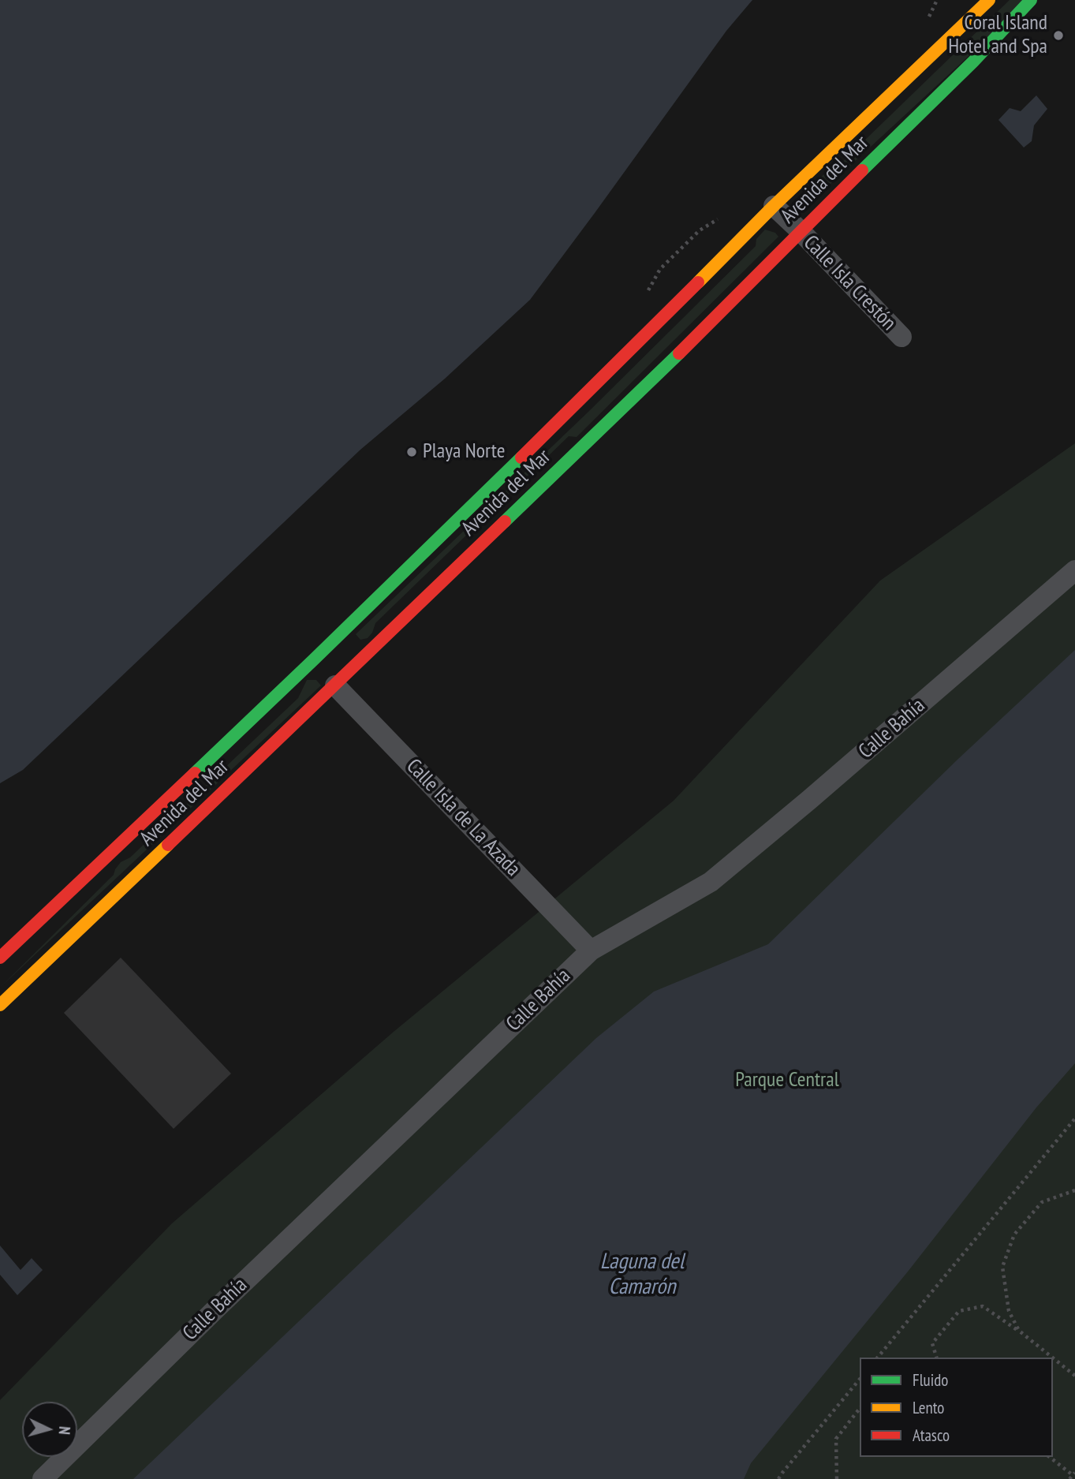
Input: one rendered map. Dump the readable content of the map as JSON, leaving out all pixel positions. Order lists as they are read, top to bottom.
{
  "streets": {
    "main road": ["Avenida del Mar"],
    "street": ["Calle Isla Crestón", "Calle Bahía", "Calle Isla de La Azada"]
  },
  "crossings": [
    ["Avenida del Mar", "Calle Isla Crestón"],
    ["Avenida del Mar", "Calle Isla de La Azada"],
    ["Calle Bahía", "Calle Isla de La Azada"]
  ],
  "water": ["Laguna del Camarón"],
  "parks": ["Parque Central"],
  "places": ["Coral Island Hotel and Spa", "Playa Norte"],
  "legend": ["Fluido", "Lento", "Atasco"],
  "north": "right"
}
